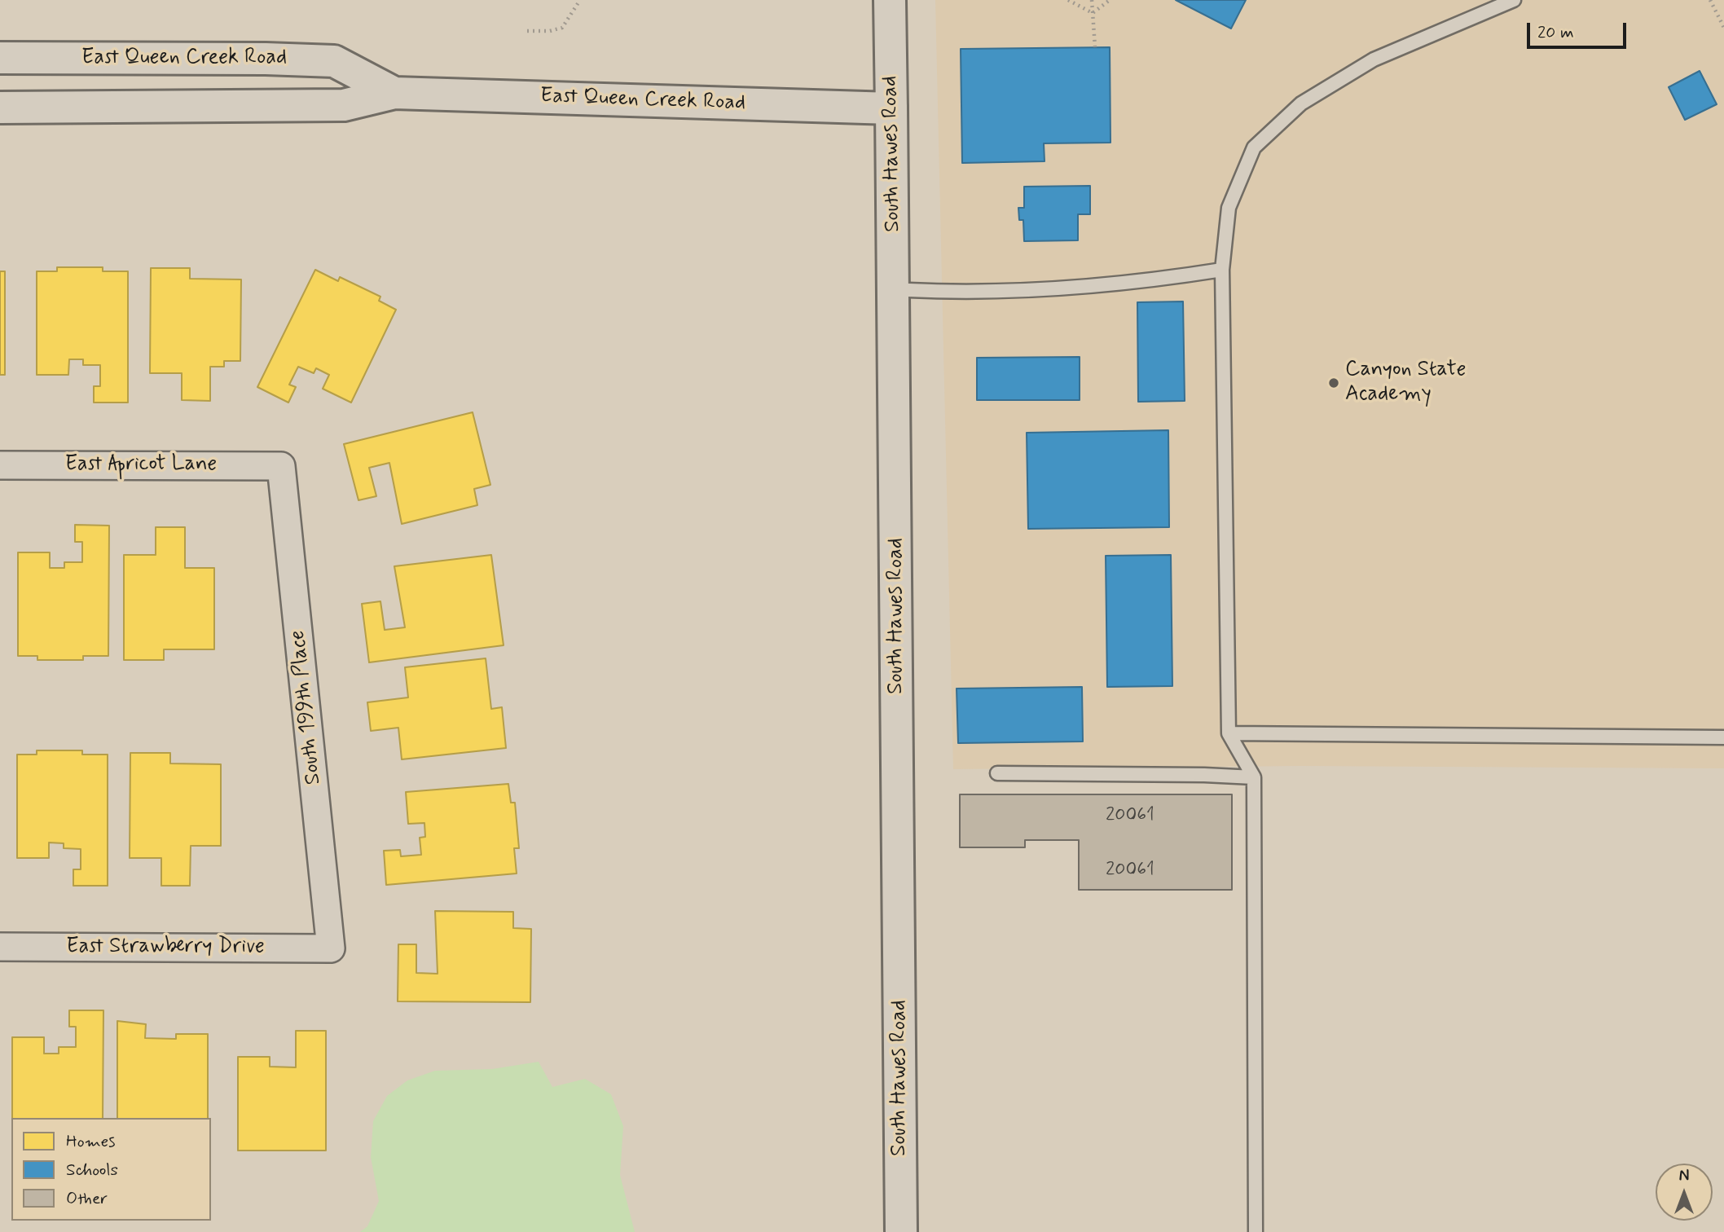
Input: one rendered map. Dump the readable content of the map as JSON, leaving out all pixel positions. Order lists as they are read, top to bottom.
{
  "streets": {
    "main road": ["East Queen Creek Road", "South Hawes Road"],
    "street": ["East Apricot Lane", "South 199th Place", "East Strawberry Drive"]
  },
  "crossings": [
    ["East Queen Creek Road", "South Hawes Road"],
    ["East Apricot Lane", "South 199th Place"],
    ["South 199th Place", "East Strawberry Drive"]
  ],
  "places": ["Canyon State Academy"],
  "house_numbers": ["20061", "20061"],
  "legend": ["Homes", "Schools", "Other"],
  "scale_bar": "20 m",
  "north": "top"
}
